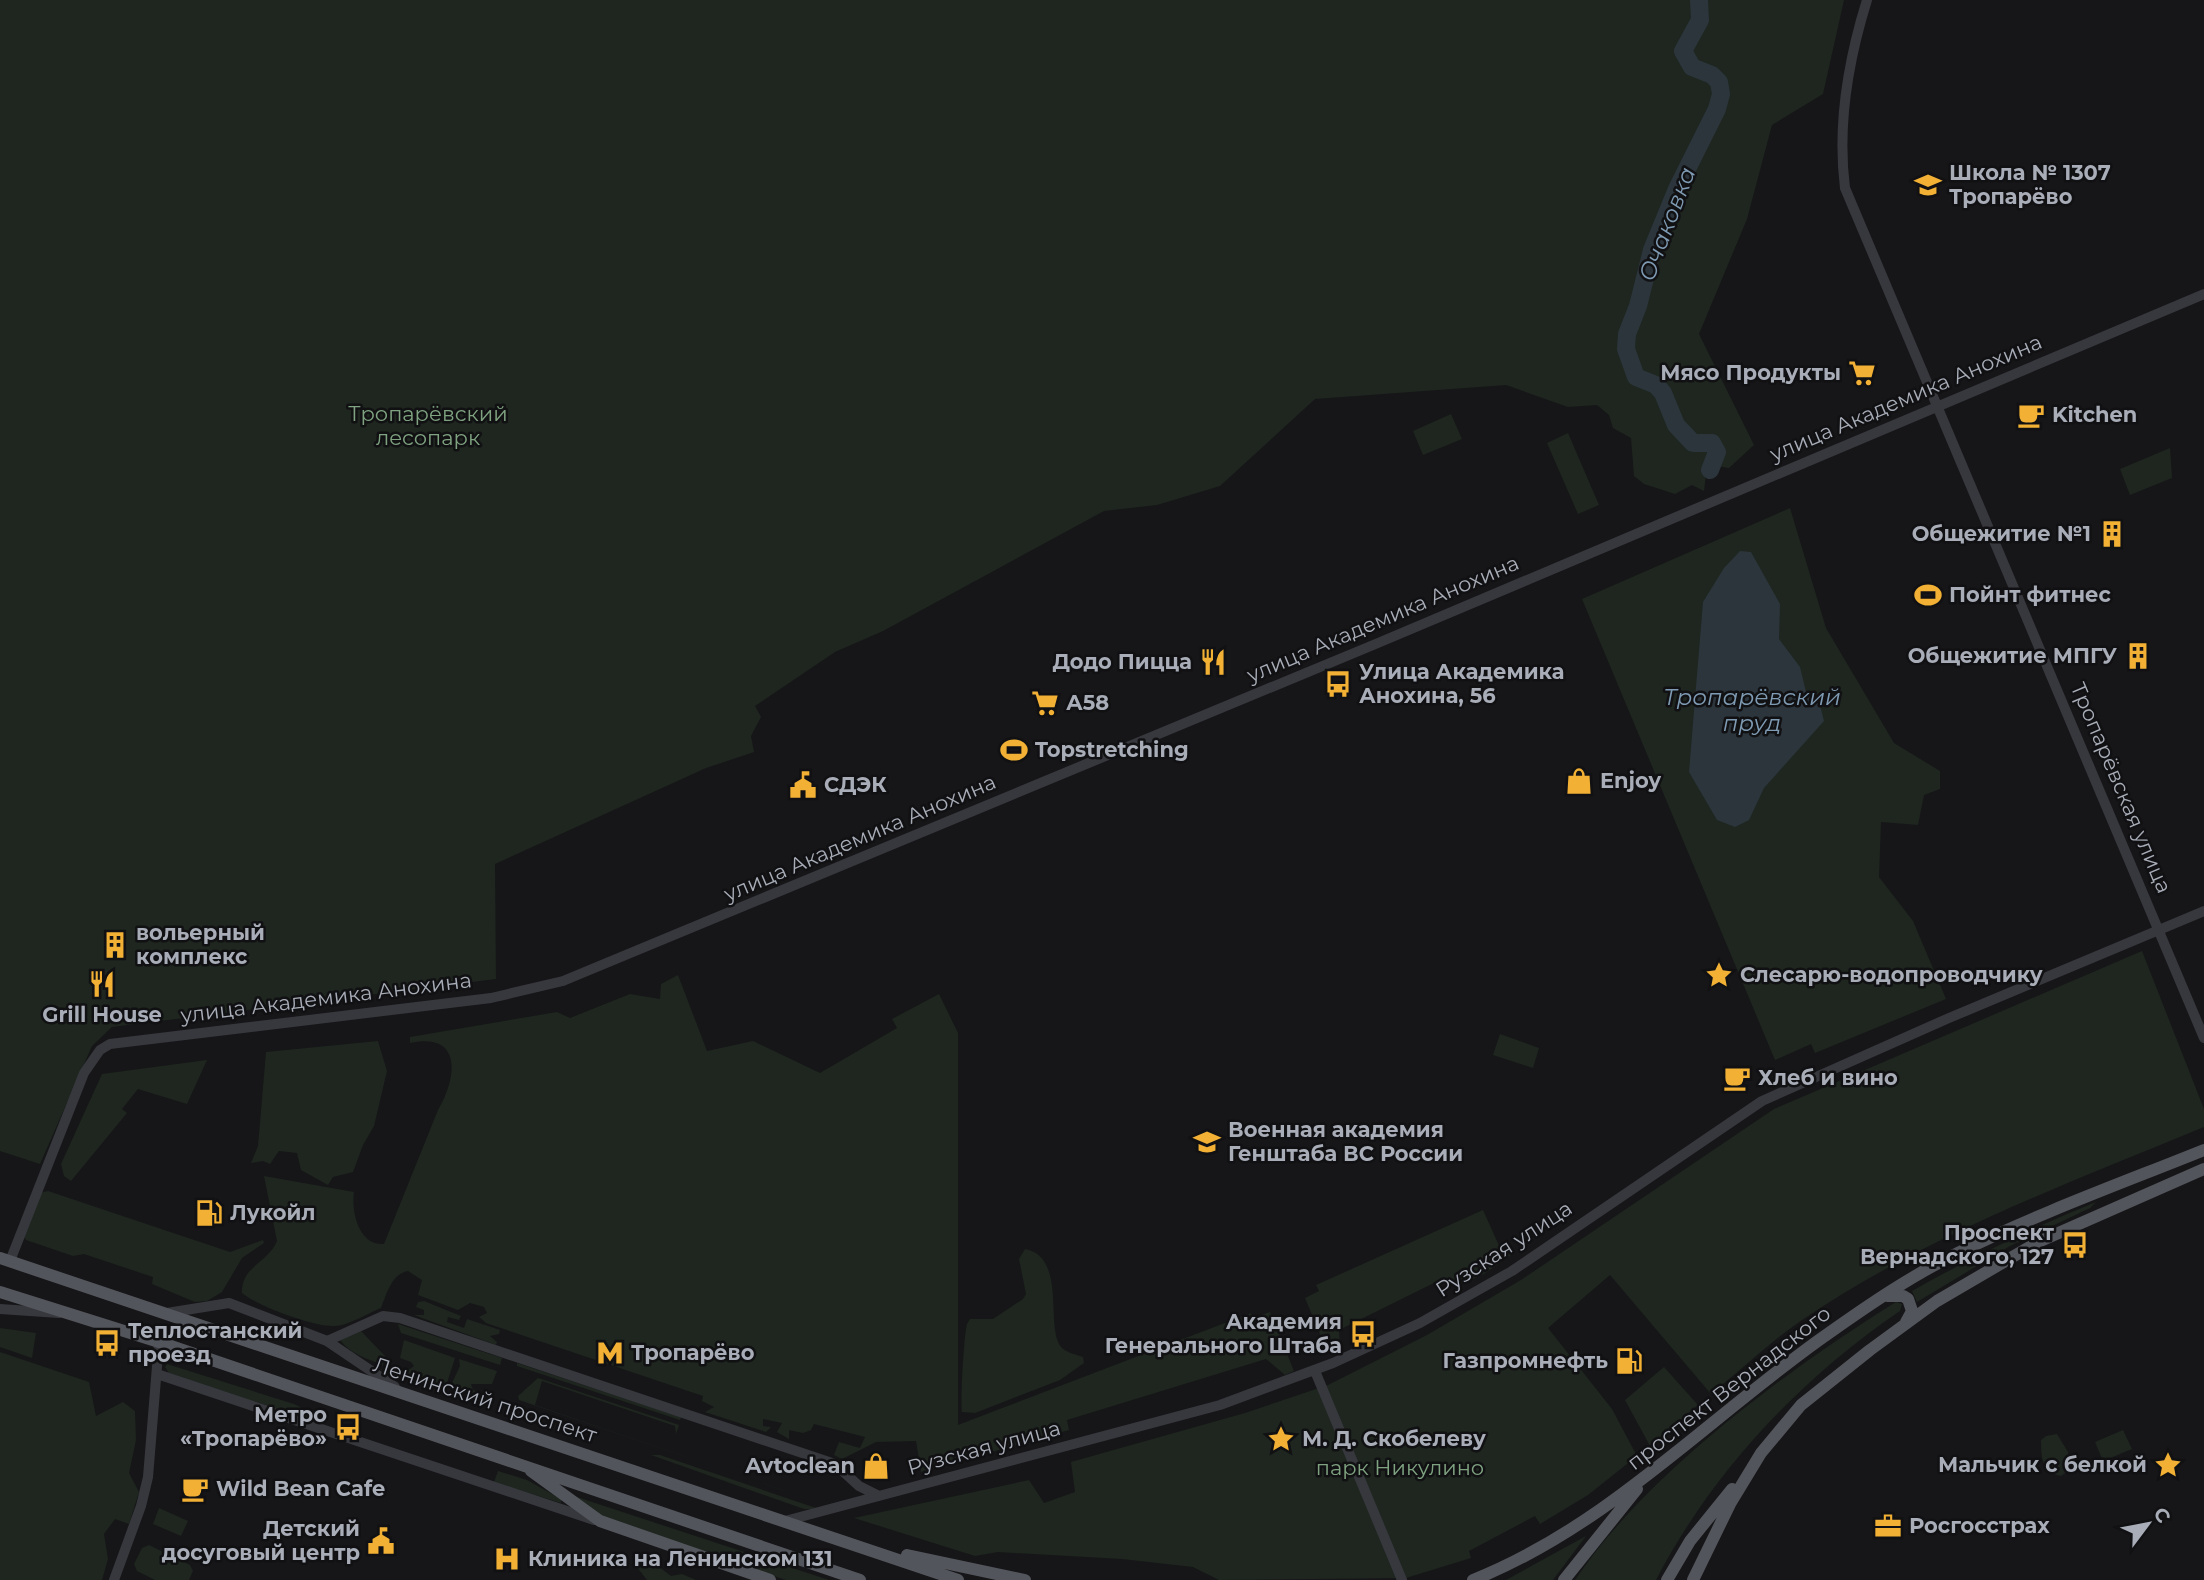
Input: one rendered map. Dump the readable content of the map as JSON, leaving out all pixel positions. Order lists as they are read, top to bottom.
{
  "streets": {
    "main road": ["проспект Вернадского", "Ленинский проспект"],
    "street": ["улица Академика Анохина", "Тропарёвская улица", "Рузская улица"]
  },
  "crossings": [
    ["улица Академика Анохина", "Тропарёвская улица"],
    ["улица Академика Анохина", "Ленинский проспект"],
    ["Тропарёвская улица", "Рузская улица"],
    ["Рузская улица", "Ленинский проспект"]
  ],
  "water": ["Очаковка", "Тропарёвский пруд"],
  "parks": ["Тропарёвский лесопарк", "парк Никулино"],
  "places": {
    "school or university": ["Школа № 1307 Тропарёво", "Военная академия Генштаба ВС России"],
    "supermarket": ["Мясо Продукты", "А58"],
    "cafe": ["Kitchen", "Хлеб и вино", "Wild Bean Cafe"],
    "building": ["Общежитие №1", "Общежитие МПГУ", "вольерный комплекс"],
    "sports": ["Пойнт фитнес", "Topstretching"],
    "restaurant": ["Додо Пицца", "Grill House"],
    "bus stop": [
      "Улица Академика Анохина, 56",
      "Проспект Вернадского, 127",
      "Академия Генерального Штаба",
      "Теплостанский проезд",
      "Метро «Тропарёво»"
    ],
    "shop": ["Enjoy", "Avtoclean"],
    "public building": ["СДЭК", "Детский досуговый центр"],
    "place": ["Слесарю-водопроводчику", "М. Д. Скобелеву", "Мальчик с белкой"],
    "fuel station": ["Лукойл", "Газпромнефть"],
    "metro station": ["Тропарёво"],
    "office": ["Росгосстрах"],
    "hospital": ["Клиника на Ленинском 131"]
  },
  "north": "top right"
}
